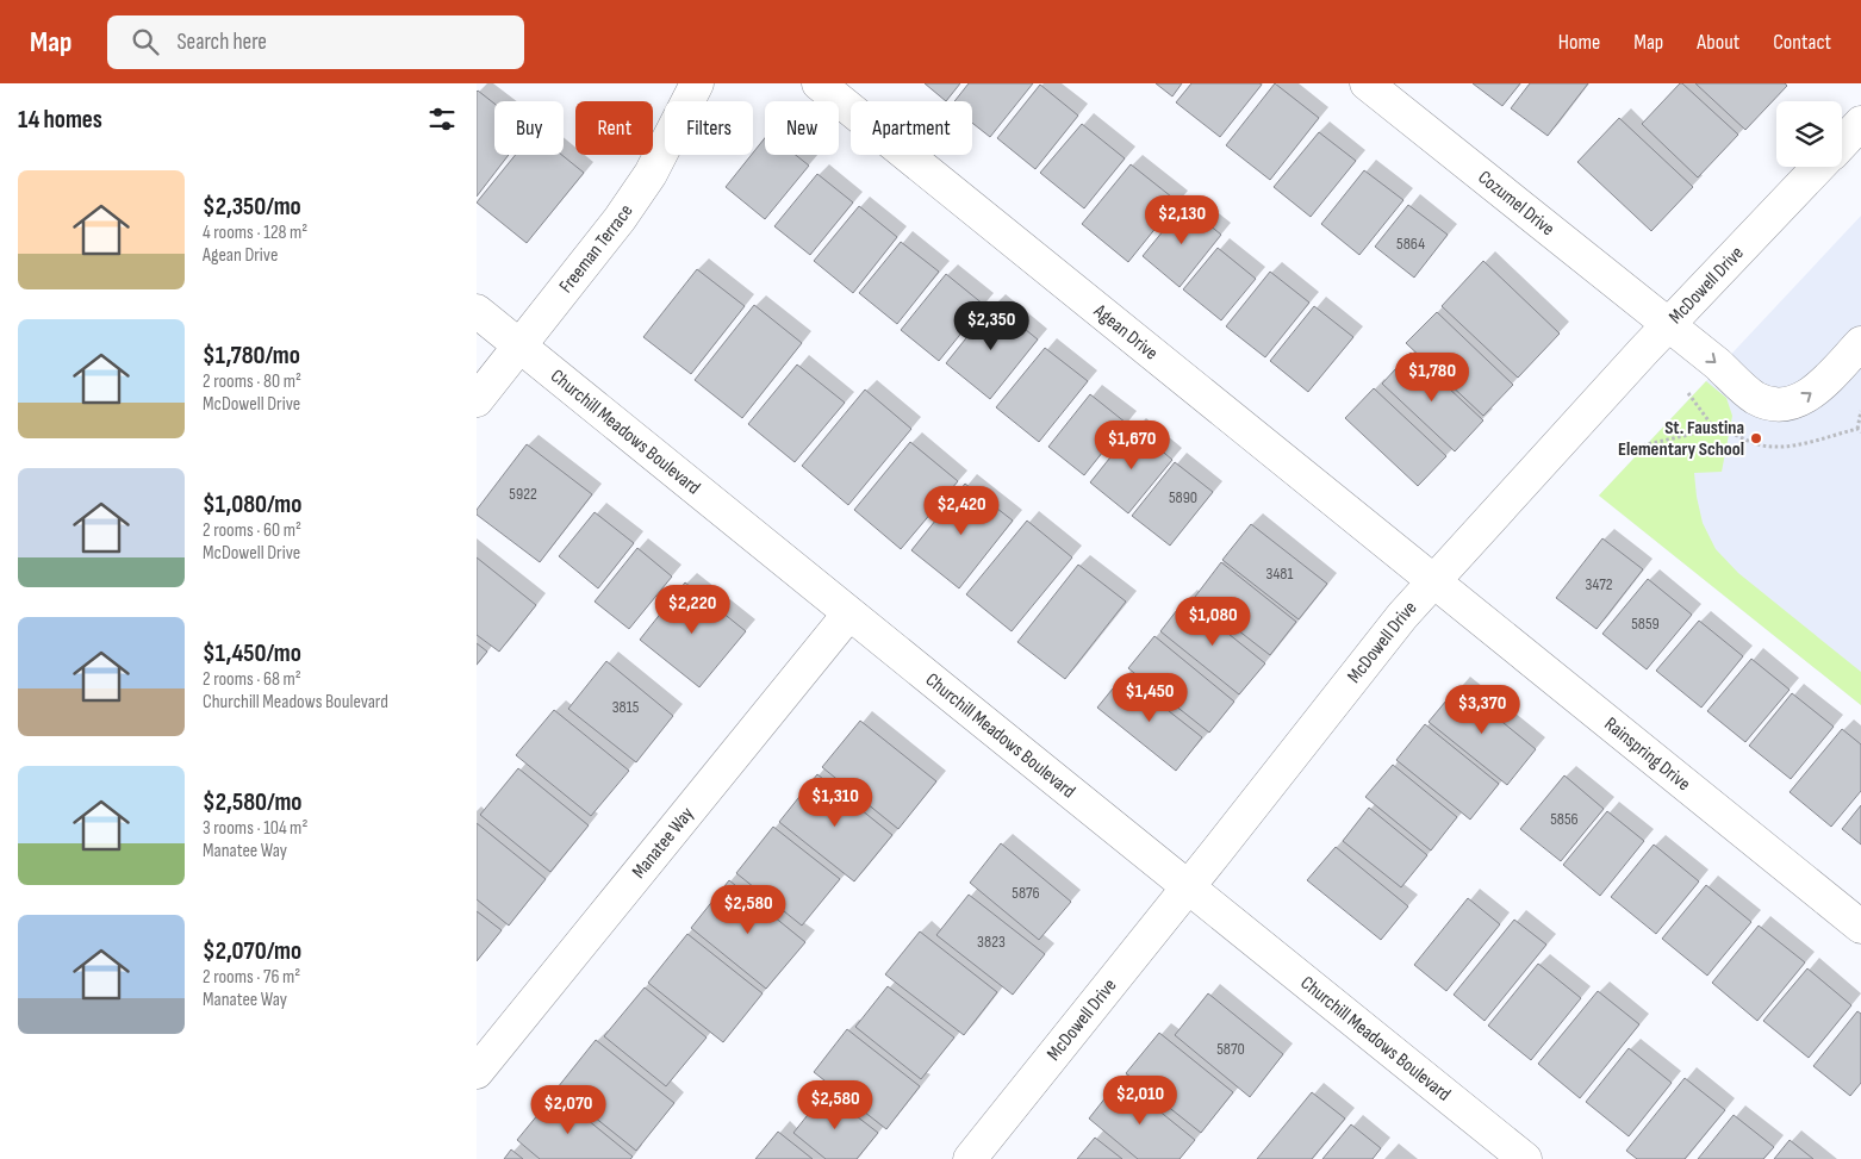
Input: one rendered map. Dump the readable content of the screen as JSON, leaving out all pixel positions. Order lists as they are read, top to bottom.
{
  "streets": {
    "street": [
      "Cozumel Drive",
      "Freeman Terrace",
      "McDowell Drive",
      "Agean Drive",
      "Churchill Meadows Boulevard",
      "Rainspring Drive",
      "Manatee Way"
    ]
  },
  "crossings": [
    ["Cozumel Drive", "McDowell Drive"],
    ["Freeman Terrace", "Churchill Meadows Boulevard"],
    ["McDowell Drive", "Agean Drive"],
    ["McDowell Drive", "Churchill Meadows Boulevard"],
    ["McDowell Drive", "Rainspring Drive"],
    ["Agean Drive", "Rainspring Drive"],
    ["Churchill Meadows Boulevard", "Manatee Way"]
  ],
  "places": ["St. Faustina Elementary School"],
  "house_numbers": [
    "5864",
    "5922",
    "5890",
    "3481",
    "3472",
    "5859",
    "3815",
    "5856",
    "5876",
    "3823",
    "5870"
  ],
  "page": {
    "header": "Map",
    "search": "Search here",
    "nav": [
      "Home",
      "Map",
      "About",
      "Contact"
    ],
    "heading": "14 homes",
    "chip": [
      "Buy",
      "Rent",
      "Filters",
      "New",
      "Apartment"
    ],
    "list": [
      {
        "name": "$2,350/mo",
        "note": "4 rooms · 128 m² · Agean Drive"
      },
      {
        "name": "$1,780/mo",
        "note": "2 rooms · 80 m² · McDowell Drive"
      },
      {
        "name": "$1,080/mo",
        "note": "2 rooms · 60 m² · McDowell Drive"
      },
      {
        "name": "$1,450/mo",
        "note": "2 rooms · 68 m² · Churchill Meadows Boulevard"
      },
      {
        "name": "$2,580/mo",
        "note": "3 rooms · 104 m² · Manatee Way"
      },
      {
        "name": "$2,070/mo",
        "note": "2 rooms · 76 m² · Manatee Way"
      }
    ],
    "price": [
      "$2,130",
      "$2,350",
      "$1,780",
      "$1,670",
      "$2,420",
      "$2,220",
      "$1,080",
      "$1,450",
      "$3,370",
      "$1,310",
      "$2,580",
      "$2,010",
      "$2,580",
      "$2,070"
    ]
  }
}
